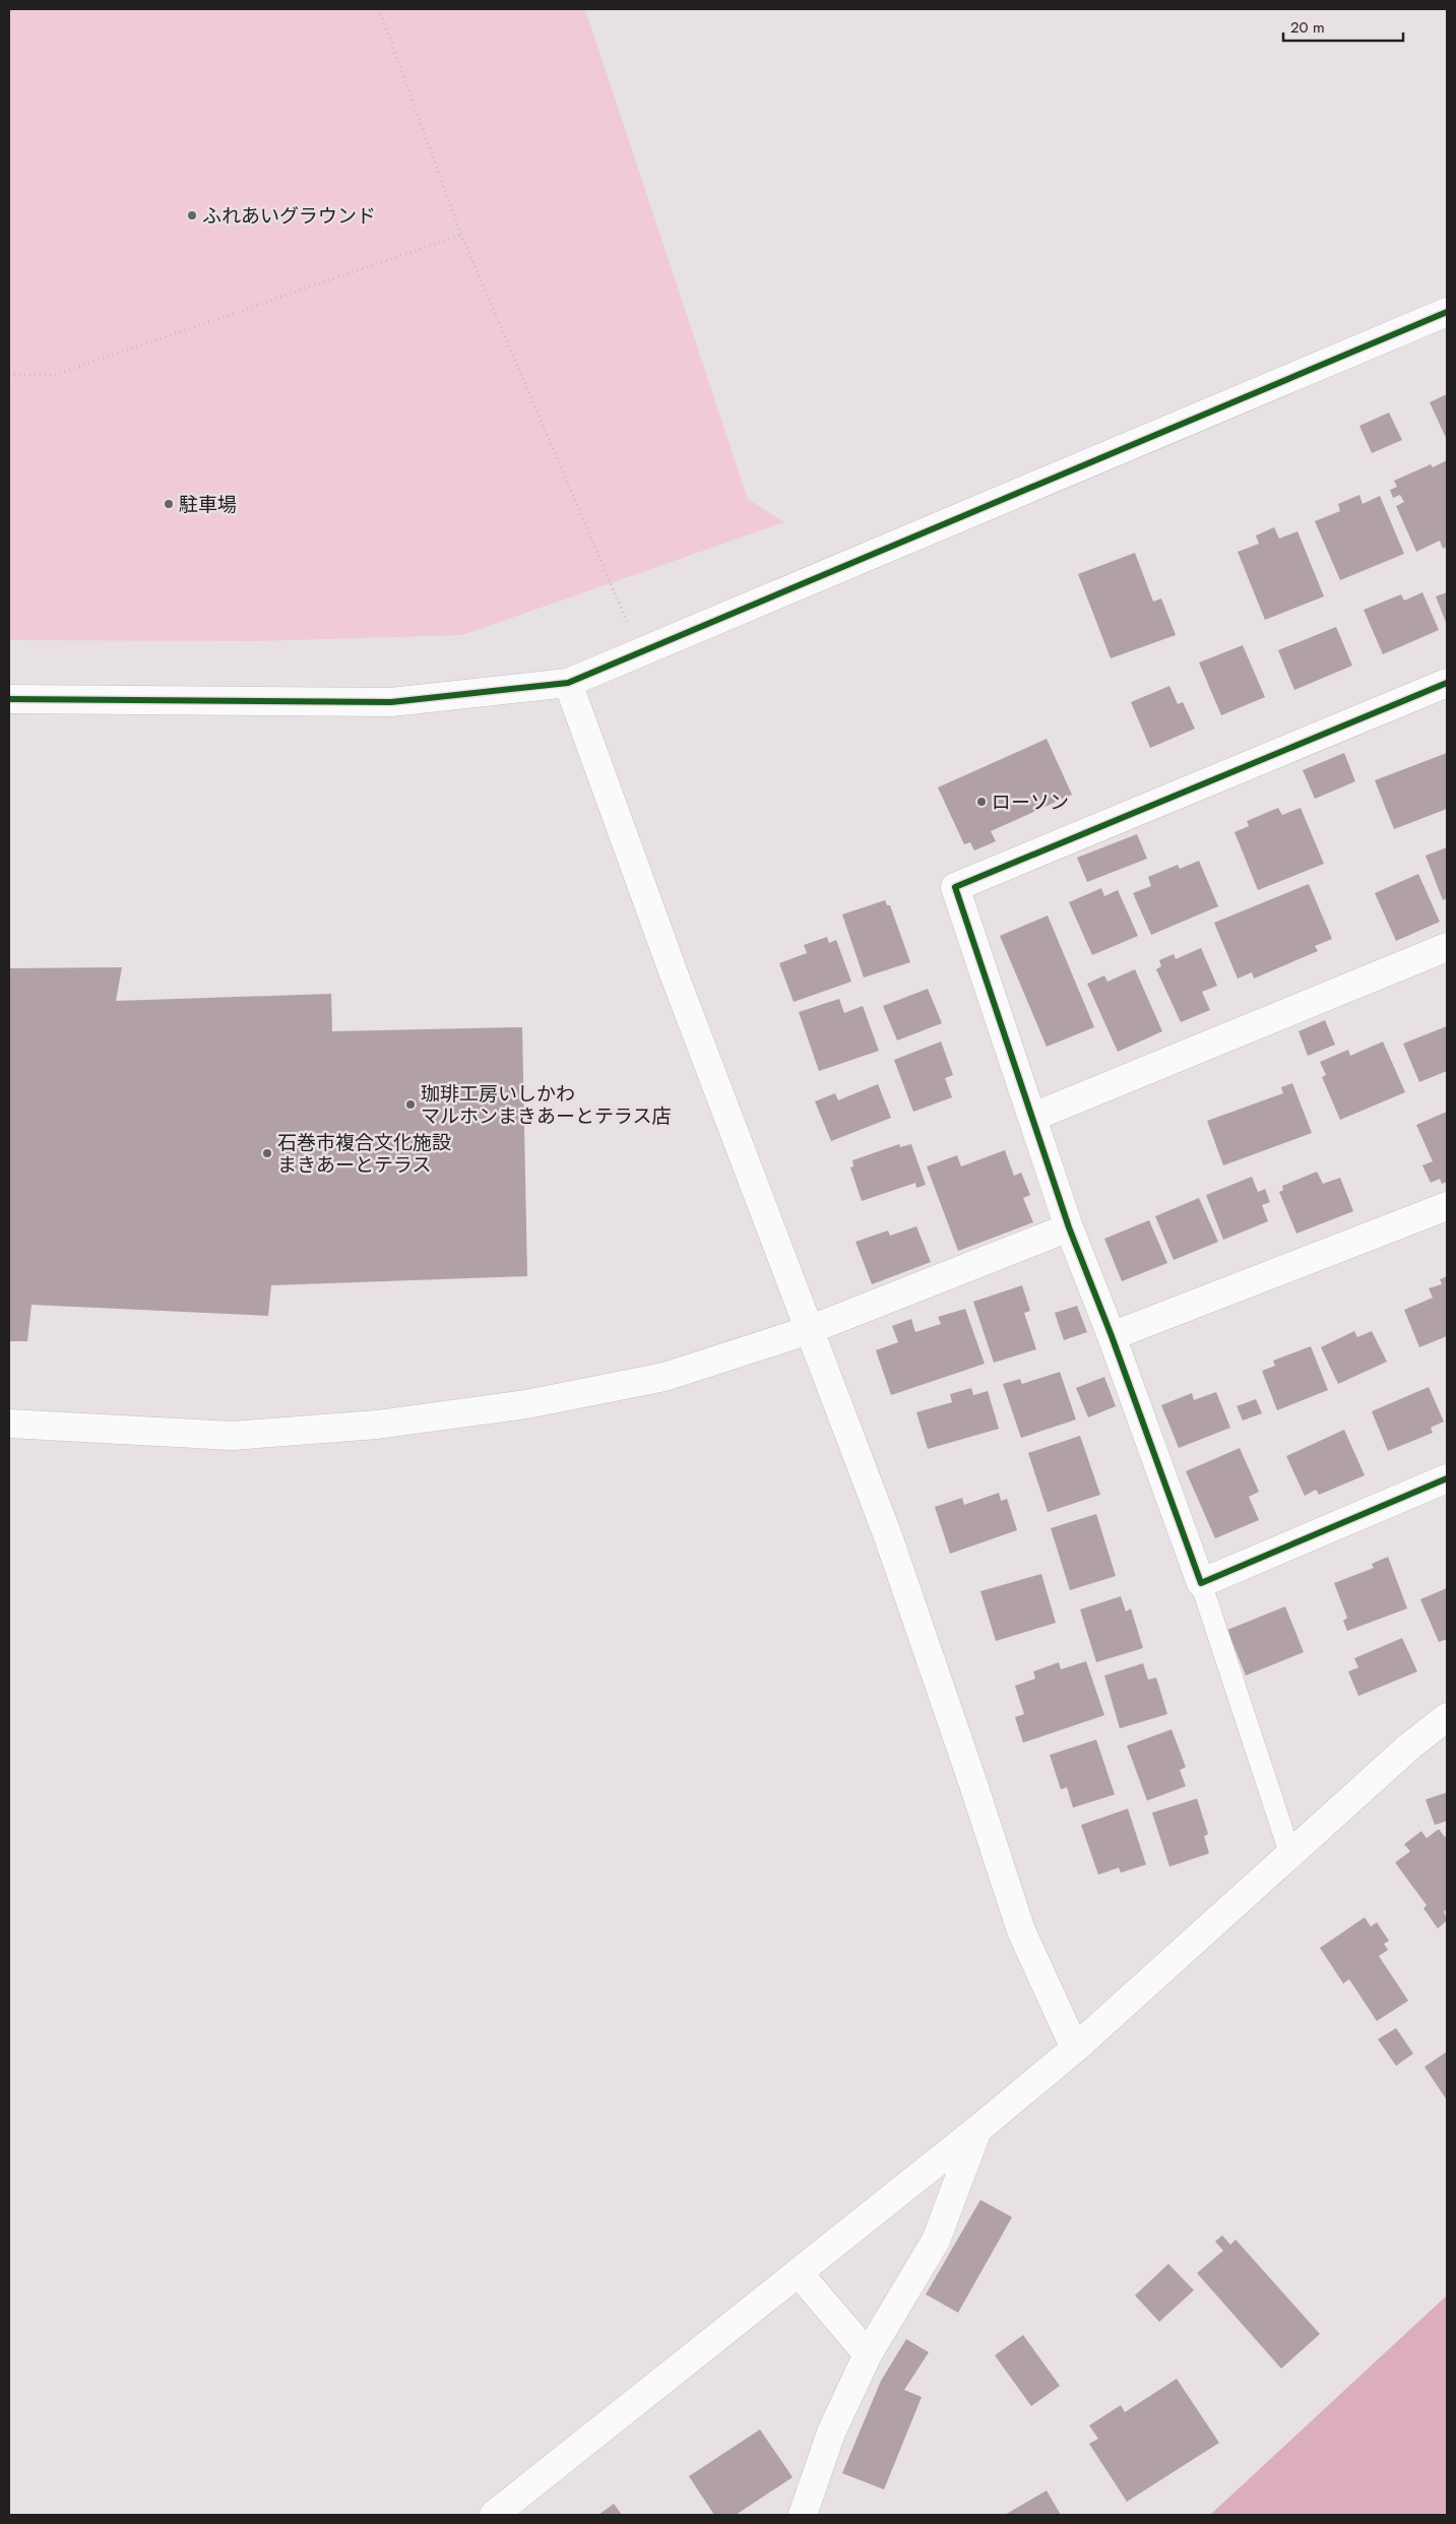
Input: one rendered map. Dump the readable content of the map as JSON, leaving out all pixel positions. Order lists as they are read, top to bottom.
{
  "places": [
    "ふれあいグラウンド",
    "駐車場",
    "ローソン",
    "珈琲工房いしかわ マルホンまきあーとテラス店",
    "石巻市複合文化施設 まきあーとテラス"
  ],
  "scale_bar": "20 m"
}
